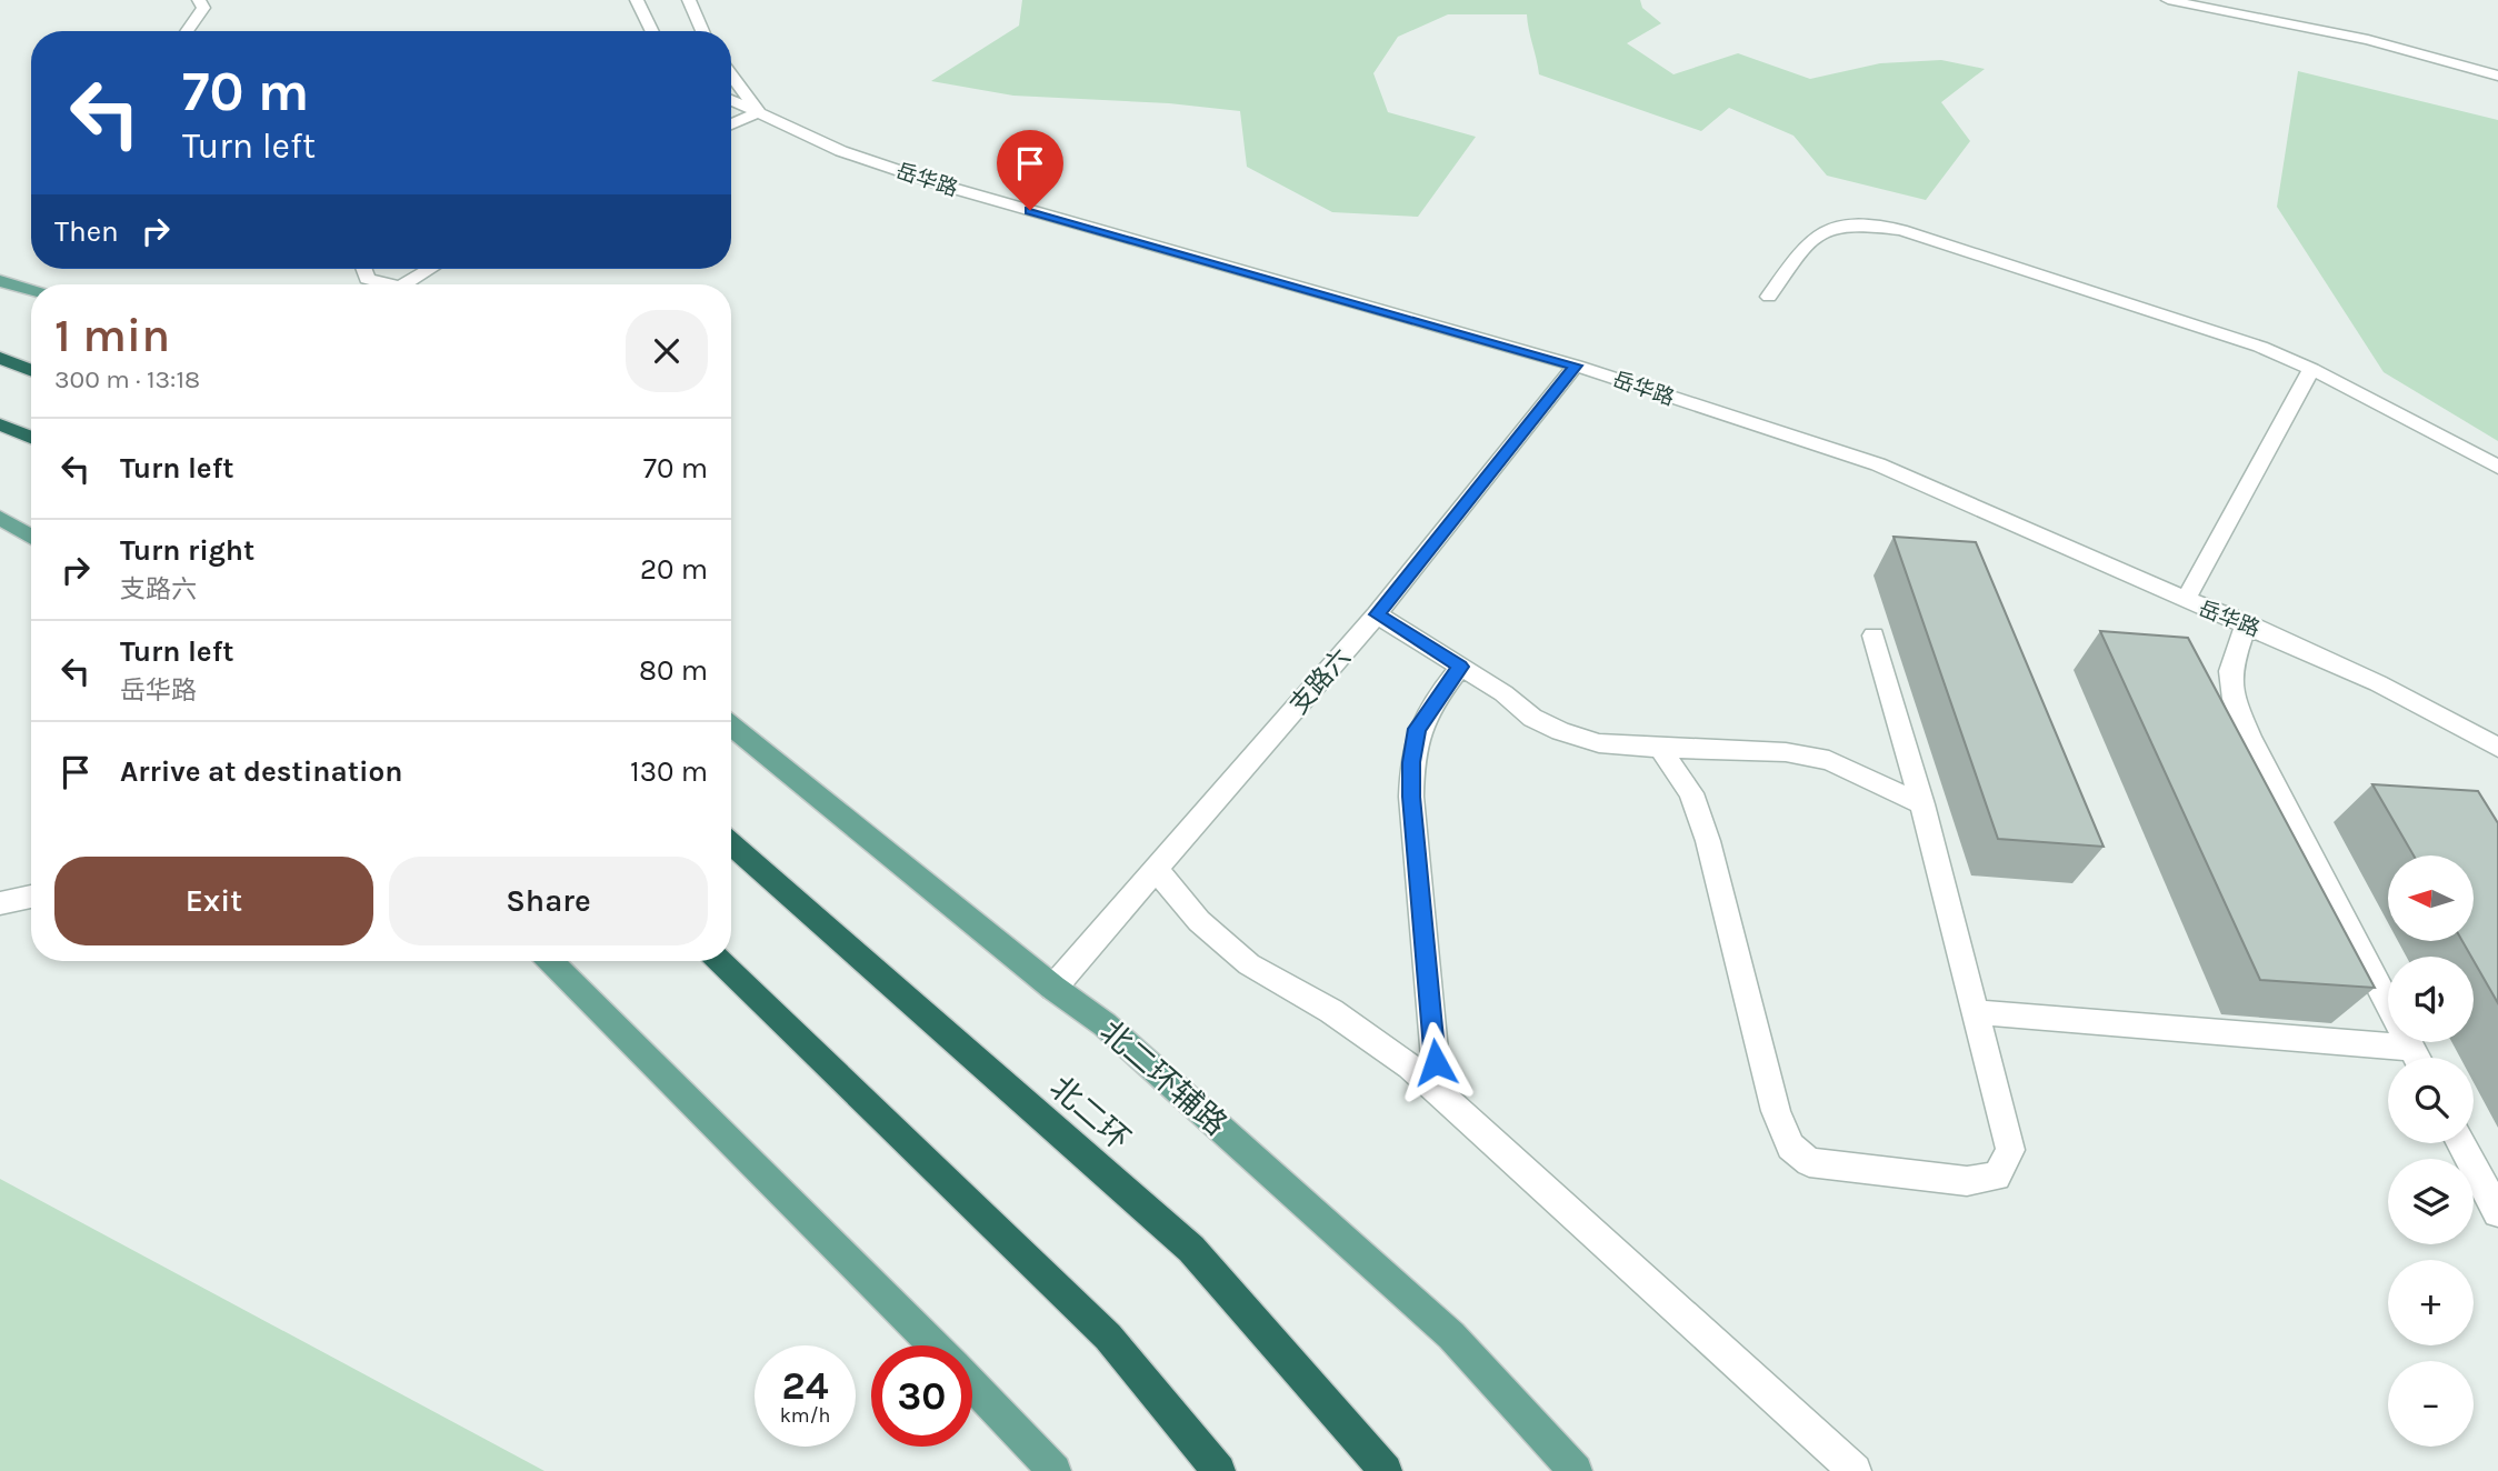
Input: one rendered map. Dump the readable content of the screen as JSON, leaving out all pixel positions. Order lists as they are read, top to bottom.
{
  "streets": {
    "highway": ["北二环"],
    "main road": ["北二环辅路"],
    "street": ["岳华路", "支路六"]
  },
  "crossings": [
    ["岳华路", "支路六"],
    ["支路六", "北二环辅路"]
  ],
  "north": "left",
  "page": {
    "turn": ["70 m", "Turn left"],
    "then": "Then",
    "heading": ["1 min", "300 m · 13:18"],
    "list": [
      {
        "name": "Turn left",
        "value": "70 m"
      },
      {
        "name": "Turn right",
        "note": "支路六",
        "value": "20 m"
      },
      {
        "name": "Turn left",
        "note": "岳华路",
        "value": "80 m"
      },
      {
        "name": "Arrive at destination",
        "value": "130 m"
      }
    ],
    "buttons": ["Exit", "Share"],
    "map_buttons": ["+", "−"],
    "speed": "24 km/h",
    "limit": "30"
  }
}
